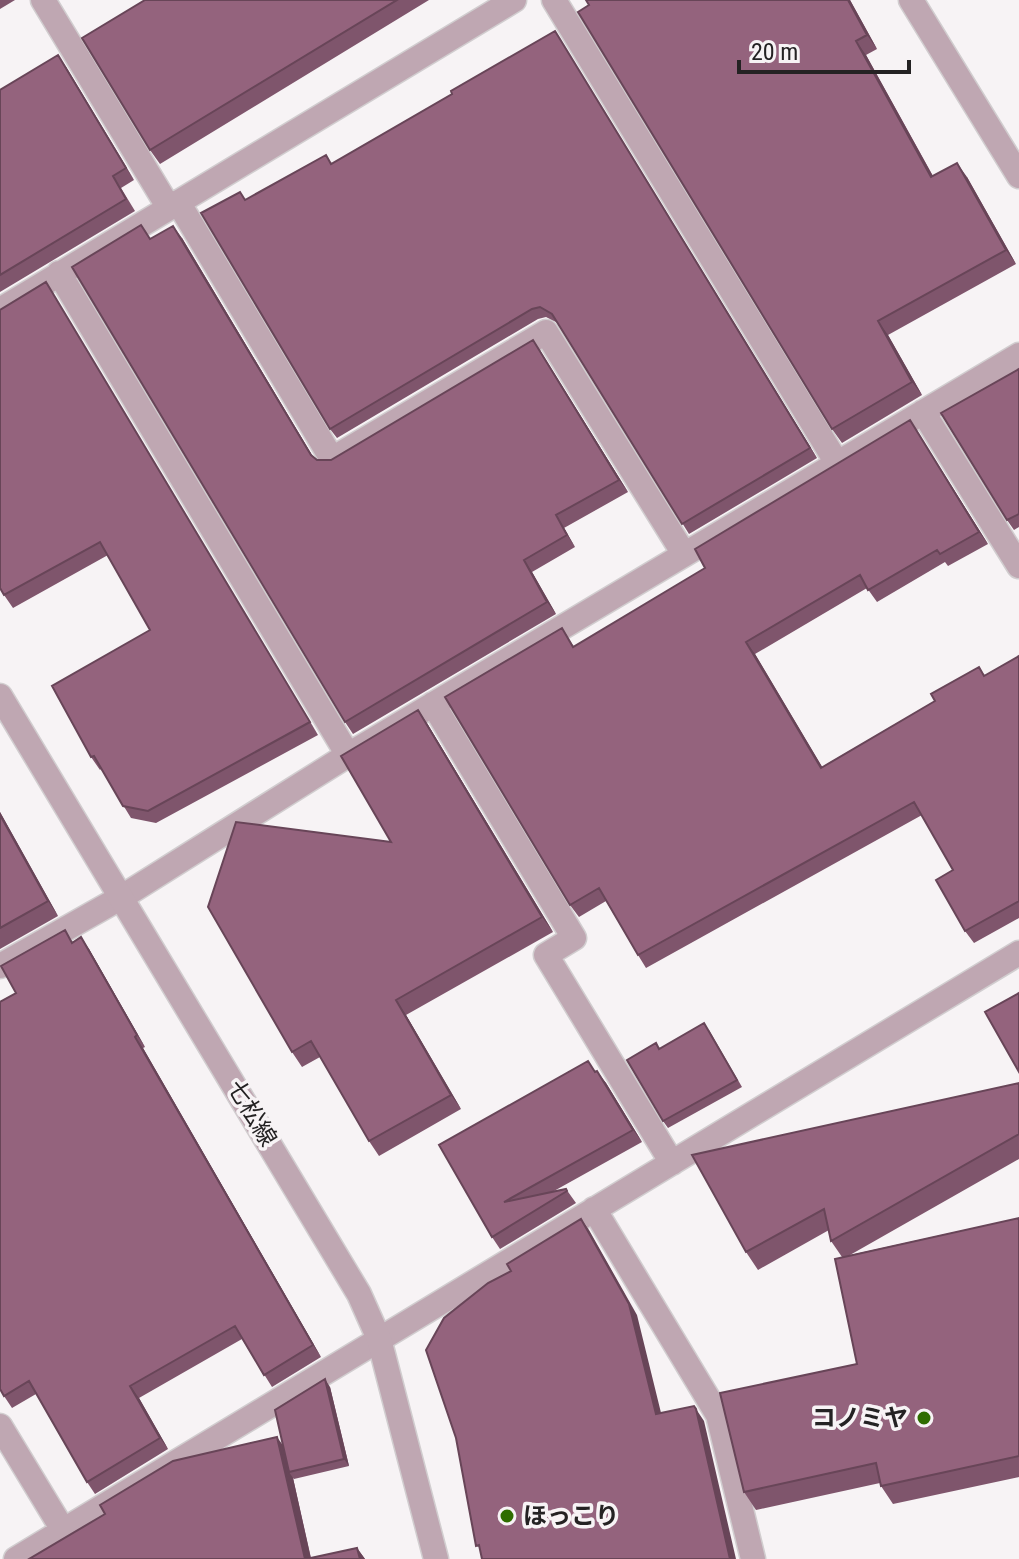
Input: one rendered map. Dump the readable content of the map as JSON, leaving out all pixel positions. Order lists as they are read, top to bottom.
{
  "streets": {
    "street": ["七松線"]
  },
  "places": ["コノミヤ", "ほっこり"],
  "scale_bar": "20 m"
}
